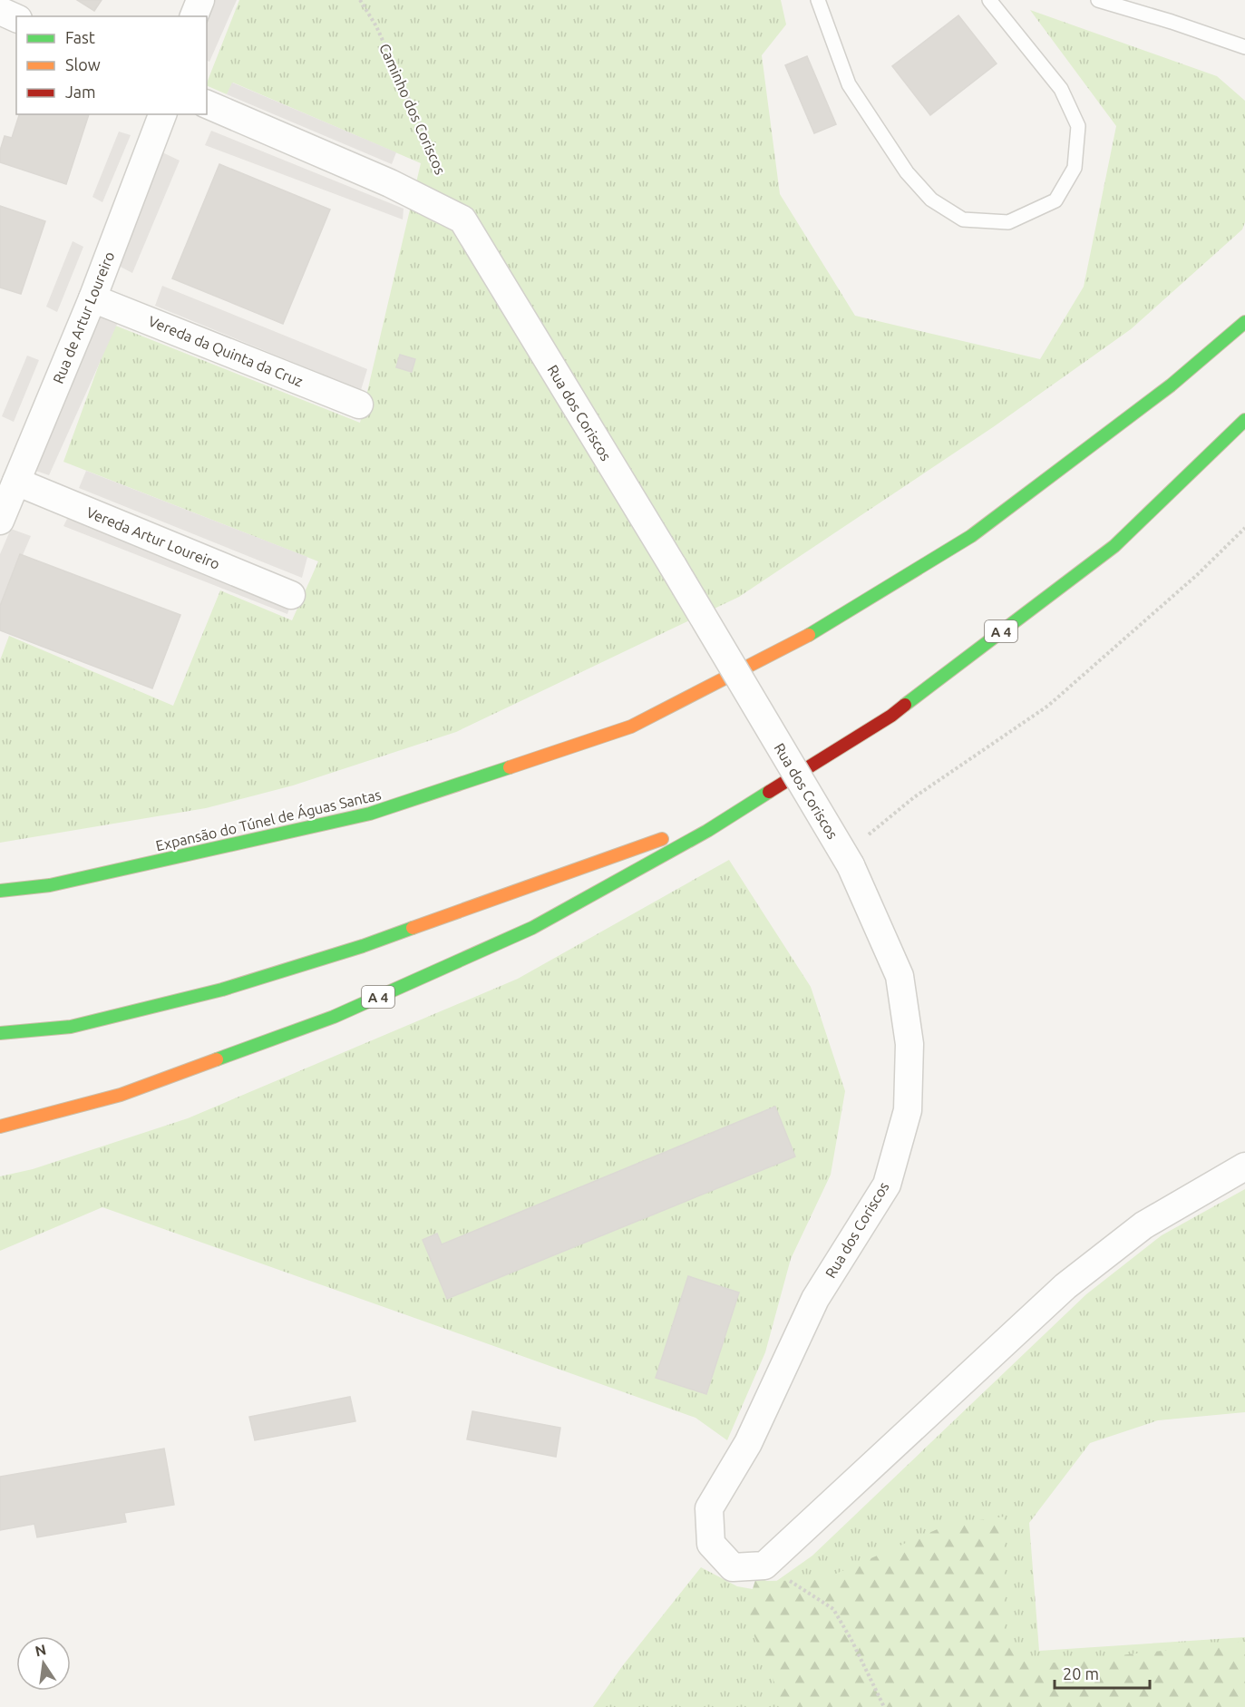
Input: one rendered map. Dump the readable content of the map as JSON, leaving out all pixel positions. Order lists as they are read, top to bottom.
{
  "streets": {
    "highway": ["A 4", "Expansão do Túnel de Águas Santas"],
    "street": [
      "Rua de Artur Loureiro",
      "Vereda da Quinta da Cruz",
      "Rua dos Coriscos",
      "Vereda Artur Loureiro"
    ],
    "path": ["Caminho dos Coriscos"]
  },
  "crossings": [
    ["Caminho dos Coriscos", "Rua dos Coriscos"],
    ["Rua de Artur Loureiro", "Vereda da Quinta da Cruz"],
    ["Rua de Artur Loureiro", "Vereda Artur Loureiro"]
  ],
  "legend": ["Fast", "Slow", "Jam"],
  "scale_bar": "20 m",
  "north": "top"
}
